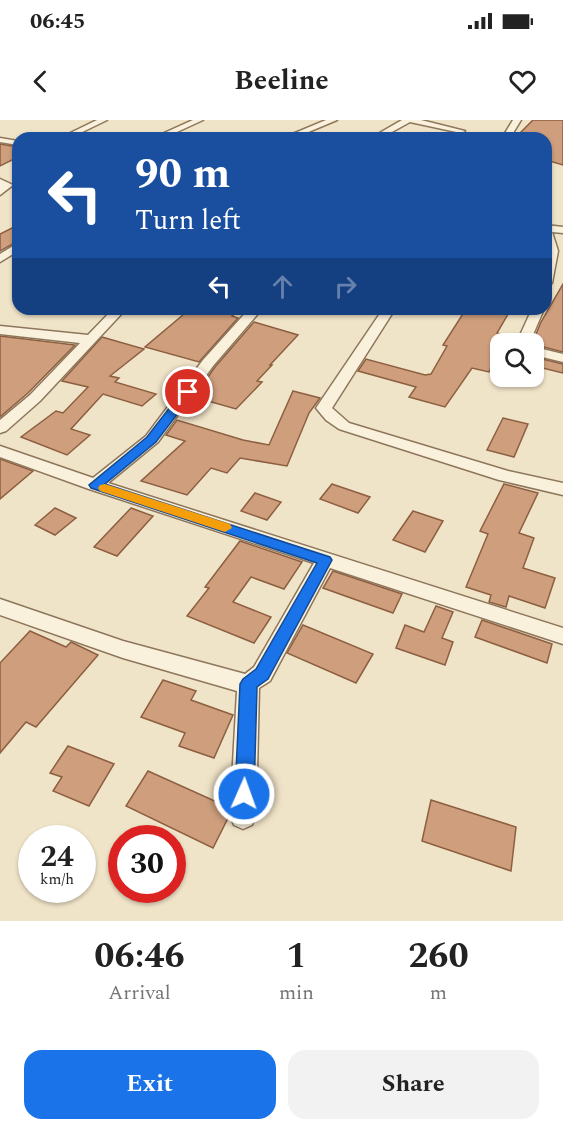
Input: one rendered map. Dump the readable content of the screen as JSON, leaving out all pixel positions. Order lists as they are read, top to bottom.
{
  "page": {
    "status": "06:45",
    "header": "Beeline",
    "turn": ["90 m", "Turn left"],
    "speed": "24 km/h",
    "limit": "30",
    "eta": [
      "06:46",
      "Arrival",
      "1",
      "min",
      "260",
      "m"
    ],
    "buttons": ["Exit", "Share"]
  }
}
